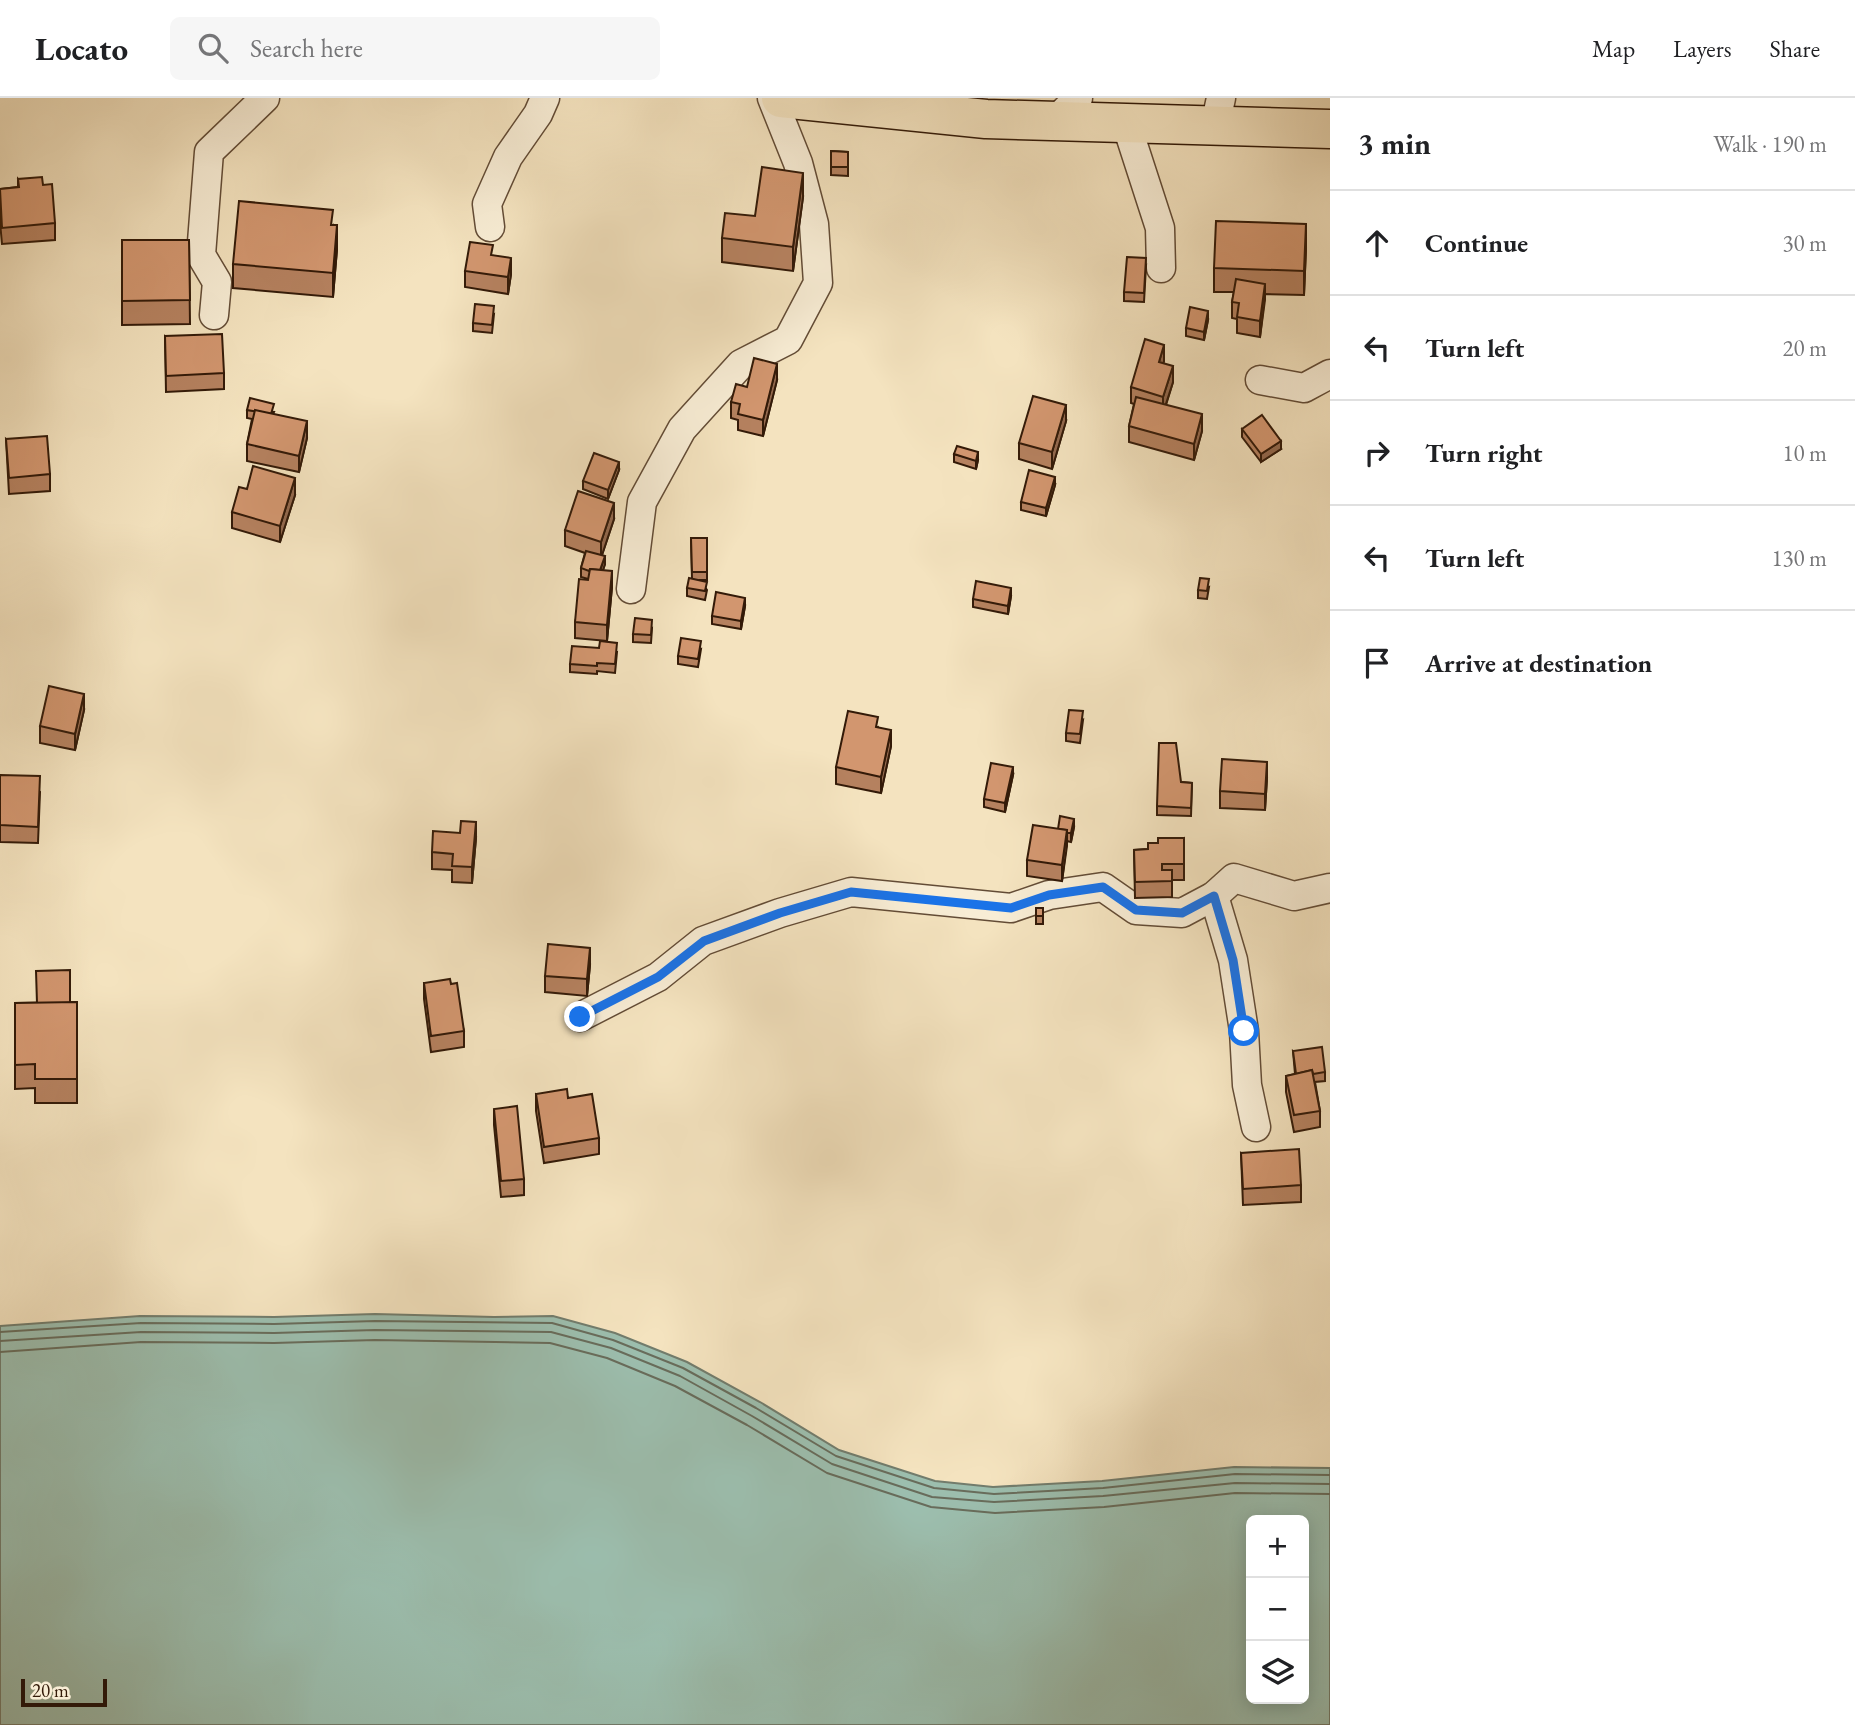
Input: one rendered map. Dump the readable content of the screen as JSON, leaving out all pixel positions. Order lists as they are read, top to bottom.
{
  "scale_bar": "20 m",
  "page": {
    "header": "Locato",
    "search": "Search here",
    "nav": ["Map", "Layers", "Share"],
    "heading": ["3 min", "Walk · 190 m"],
    "list": [
      ["Continue", "30 m"],
      ["Turn left", "20 m"],
      ["Turn right", "10 m"],
      ["Turn left", "130 m"],
      "Arrive at destination"
    ],
    "map_buttons": ["+", "−"],
    "scale": "20 m"
  }
}
